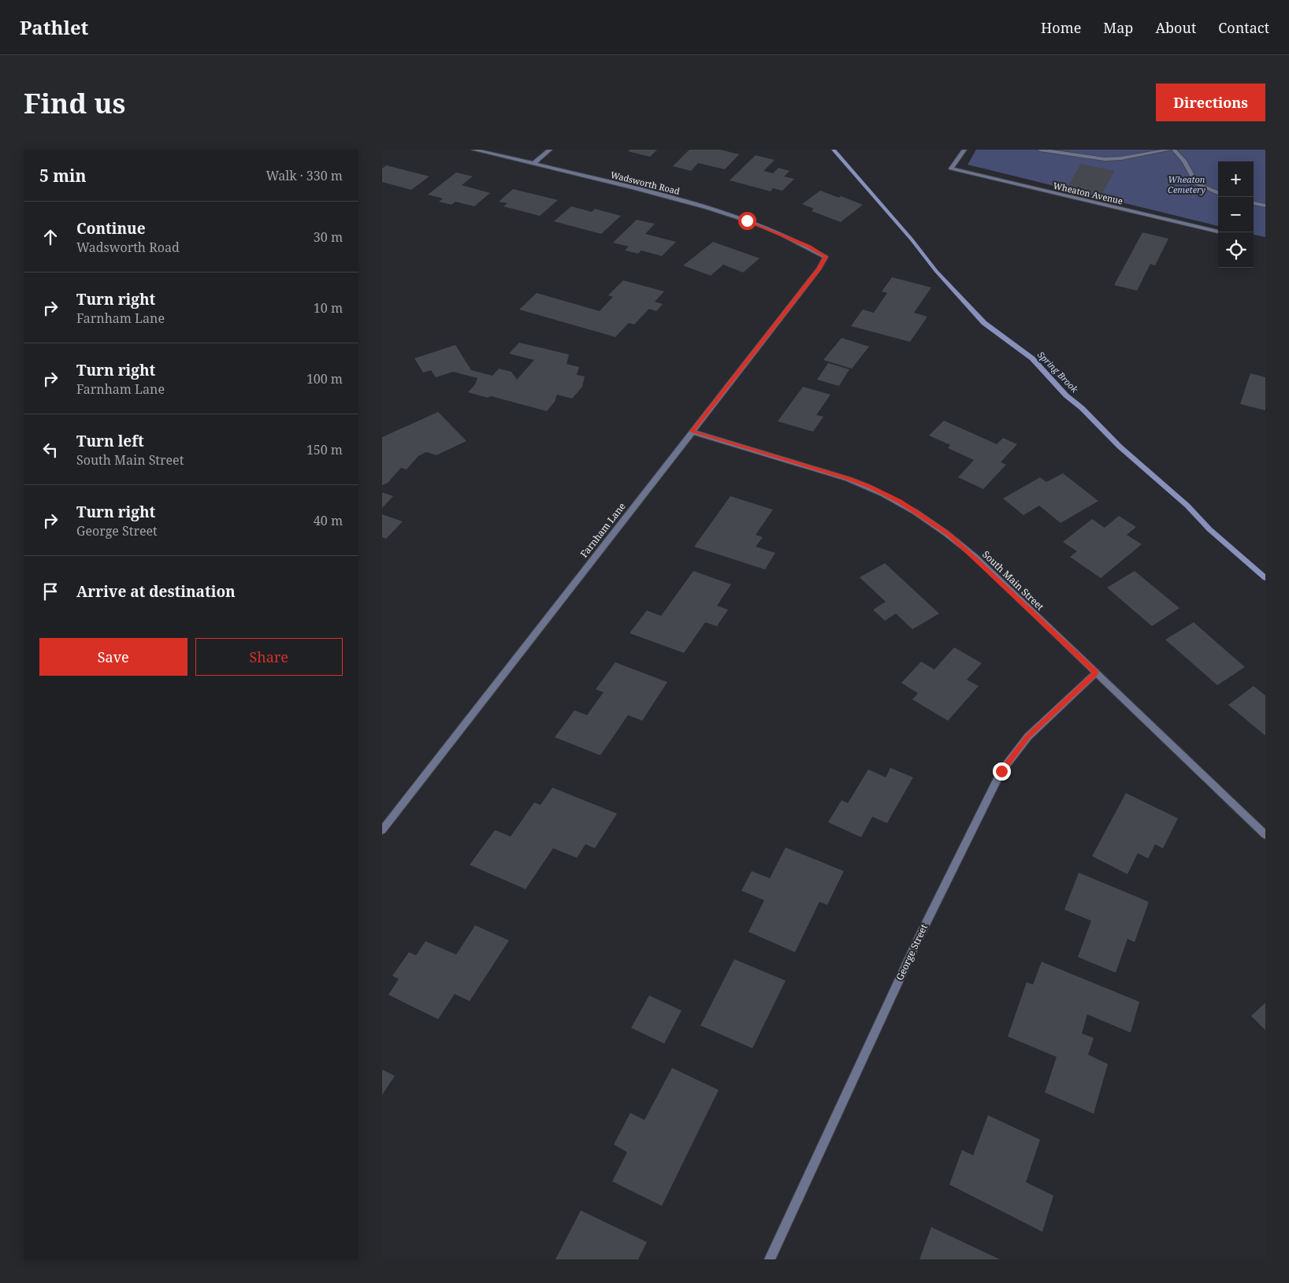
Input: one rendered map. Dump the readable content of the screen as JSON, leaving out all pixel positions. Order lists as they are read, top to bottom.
{
  "streets": {
    "street": [
      "Wadsworth Road",
      "Wheaton Avenue",
      "Farnham Lane",
      "South Main Street",
      "George Street"
    ]
  },
  "crossings": [
    ["Wadsworth Road", "Farnham Lane"],
    ["Farnham Lane", "South Main Street"],
    ["South Main Street", "George Street"]
  ],
  "water": ["Spring Brook"],
  "parks": ["Wheaton Cemetery"],
  "page": {
    "header": "Pathlet",
    "nav": [
      "Home",
      "Map",
      "About",
      "Contact"
    ],
    "buttons": [
      "Directions",
      ["Save", "Share"]
    ],
    "title": "Find us",
    "heading": ["5 min", "Walk · 330 m"],
    "map_buttons": ["+", "−"],
    "list": [
      ["Continue", "Wadsworth Road", "30 m"],
      ["Turn right", "Farnham Lane", "10 m"],
      ["Turn right", "Farnham Lane", "100 m"],
      ["Turn left", "South Main Street", "150 m"],
      ["Turn right", "George Street", "40 m"],
      "Arrive at destination"
    ]
  }
}
